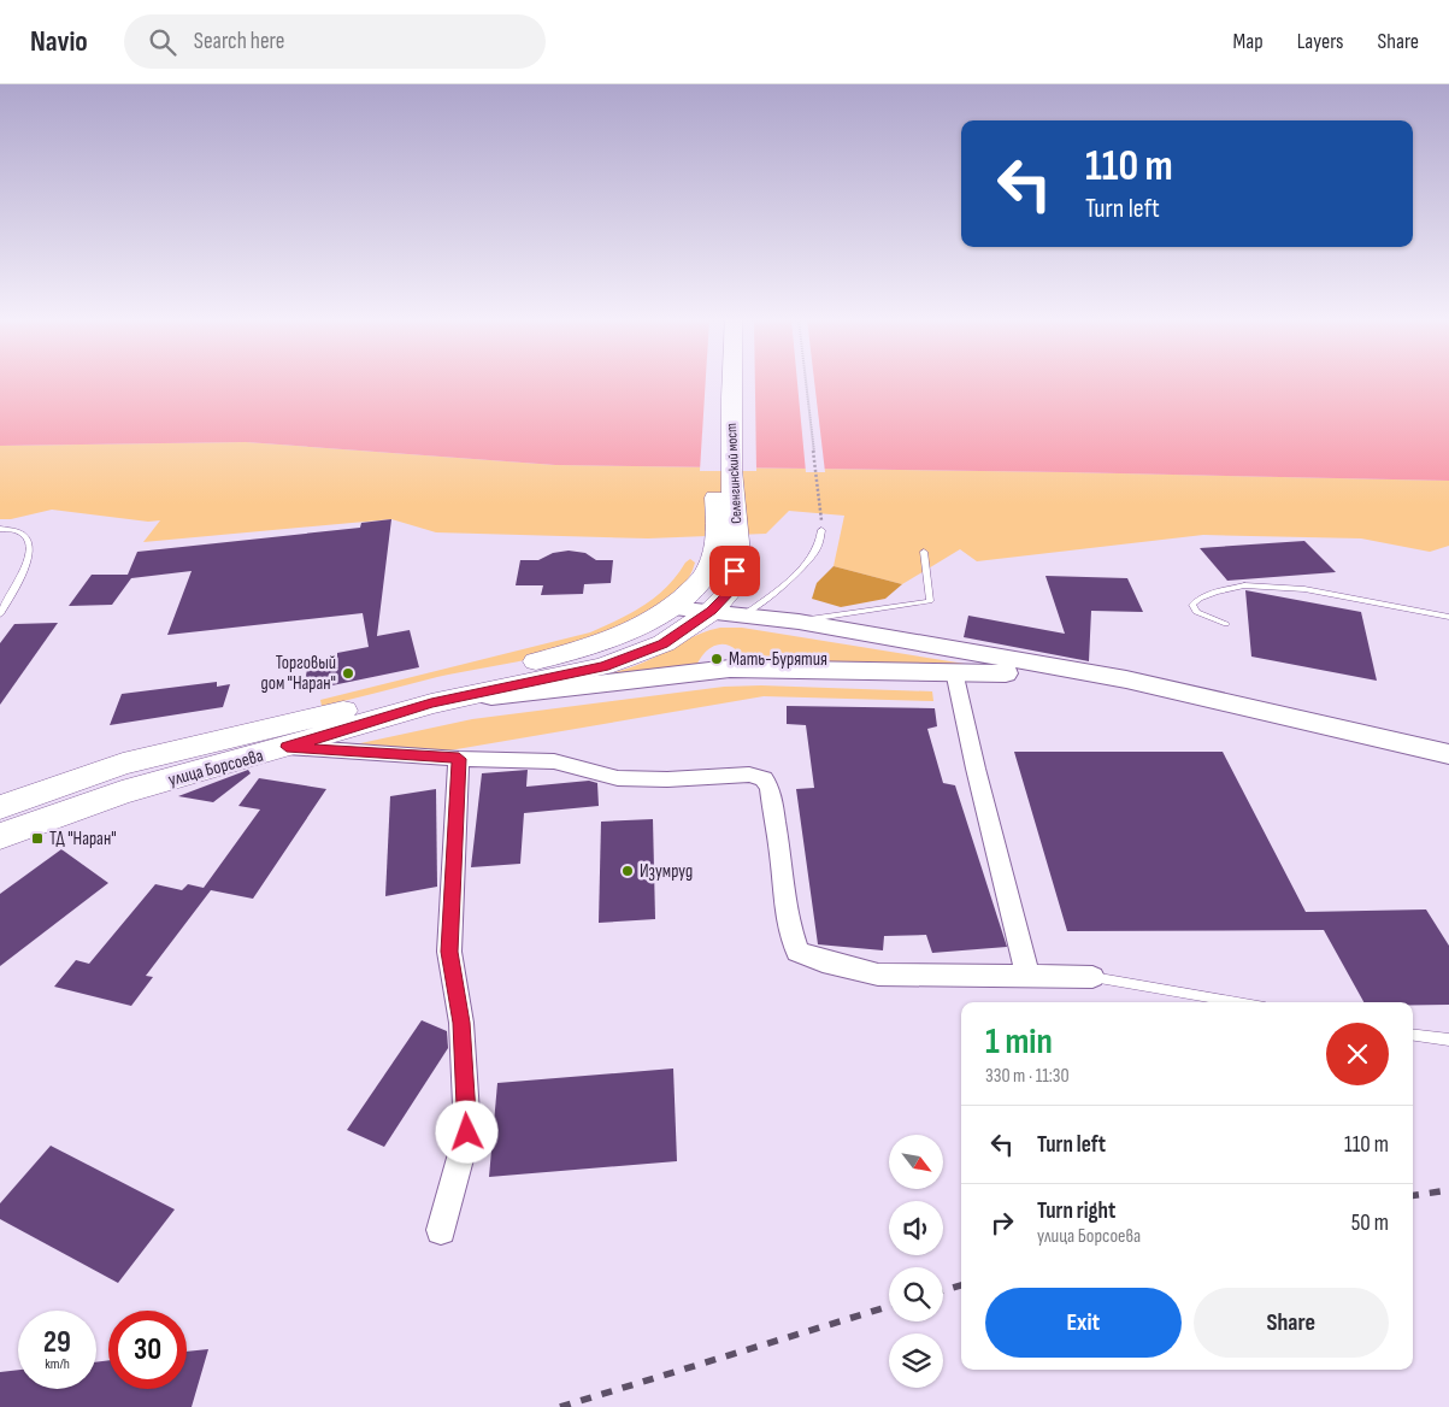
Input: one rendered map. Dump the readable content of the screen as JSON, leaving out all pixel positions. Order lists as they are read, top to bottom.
{
  "streets": {
    "main road": ["Селенгинский мост", "улица Борсоева"]
  },
  "crossings": [
    ["Селенгинский мост", "улица Борсоева"]
  ],
  "places": {
    "other": ["Мать-Бурятия", "Торговый дом \"Наран\"", "Изумруд"],
    "transit": ["ТД \"Наран\""]
  },
  "north": "bottom right",
  "page": {
    "header": "Navio",
    "search": "Search here",
    "nav": ["Map", "Layers", "Share"],
    "turn": ["110 m", "Turn left"],
    "heading": ["1 min", "330 m · 11:30"],
    "list": [
      {
        "name": "Turn left",
        "value": "110 m"
      },
      {
        "name": "Turn right",
        "note": "улица Борсоева",
        "value": "50 m"
      }
    ],
    "buttons": ["Exit", "Share"],
    "speed": "29 km/h",
    "limit": "30"
  }
}
